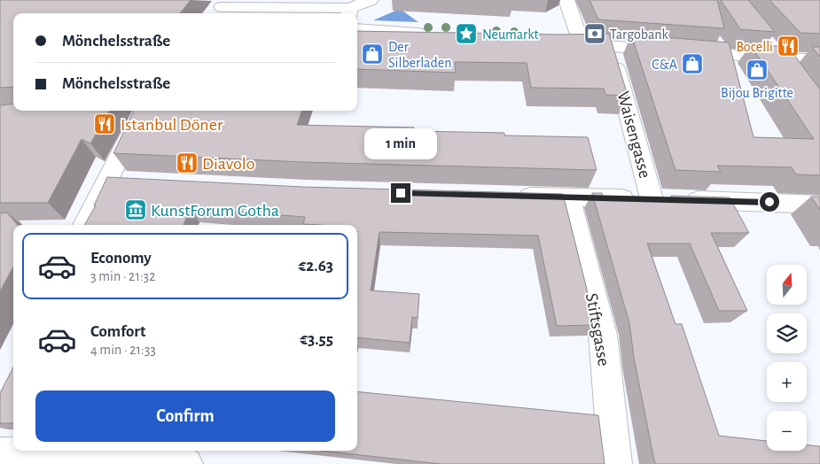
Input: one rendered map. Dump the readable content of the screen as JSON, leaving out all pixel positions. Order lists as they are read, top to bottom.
{
  "streets": {
    "street": ["Waisengasse", "Stiftsgasse"]
  },
  "places": {
    "place": ["Neumarkt"],
    "bank": ["Targobank"],
    "restaurant": ["Bocelli", "Istanbul Döner", "Diavolo"],
    "shop": ["Der Silberladen", "C&A", "Bijou Brigitte"],
    "museum": ["KunstForum Gotha"]
  },
  "north": "top",
  "page": {
    "banner": ["Mönchelsstraße", "Mönchelsstraße"],
    "bubble": "1 min",
    "list": [
      {
        "name": "Economy",
        "note": "3 min · 21:32",
        "value": "€2.63"
      },
      {
        "name": "Comfort",
        "note": "4 min · 21:33",
        "value": "€3.55"
      }
    ],
    "map_buttons": ["+", "−"],
    "buttons": "Confirm"
  }
}
